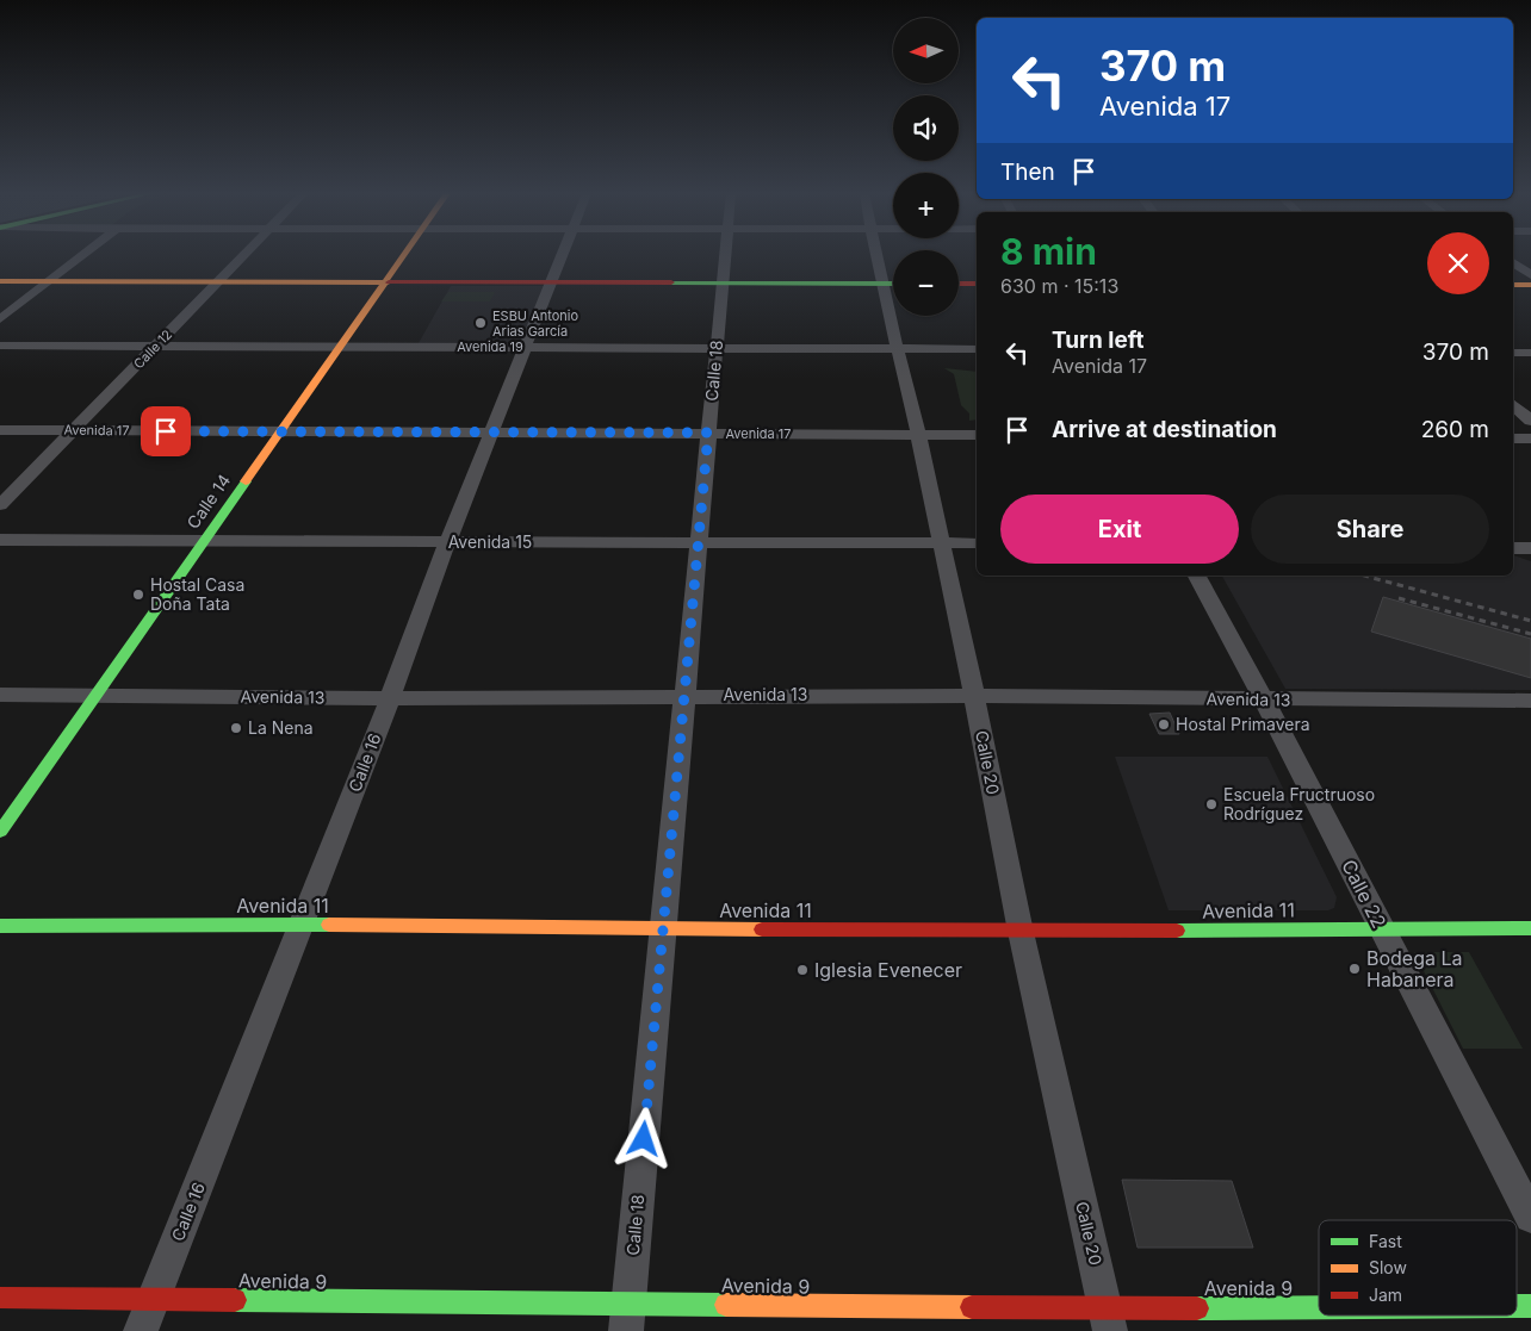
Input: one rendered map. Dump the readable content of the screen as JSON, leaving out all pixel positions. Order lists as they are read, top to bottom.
{
  "streets": {
    "main road": ["Calle 14", "Avenida 11", "Avenida 9"],
    "street": [
      "Avenida 19",
      "Calle 12",
      "Calle 18",
      "Avenida 17",
      "Avenida 15",
      "Avenida 13",
      "Calle 16",
      "Calle 20",
      "Calle 22"
    ]
  },
  "crossings": [
    ["Avenida 19", "Calle 12"],
    ["Avenida 19", "Calle 18"],
    ["Avenida 19", "Calle 14"],
    ["Avenida 19", "Calle 16"],
    ["Avenida 19", "Calle 20"],
    ["Calle 12", "Avenida 17"],
    ["Calle 18", "Avenida 17"],
    ["Calle 18", "Avenida 15"],
    ["Calle 18", "Avenida 13"],
    ["Calle 18", "Avenida 11"],
    ["Calle 18", "Avenida 9"],
    ["Avenida 17", "Calle 14"],
    ["Avenida 17", "Calle 16"],
    ["Avenida 17", "Calle 20"],
    ["Calle 14", "Avenida 15"],
    ["Calle 14", "Avenida 13"],
    ["Avenida 15", "Calle 16"],
    ["Avenida 15", "Calle 20"],
    ["Avenida 13", "Calle 16"],
    ["Avenida 13", "Calle 20"],
    ["Avenida 13", "Calle 22"],
    ["Calle 16", "Avenida 11"],
    ["Calle 16", "Avenida 9"],
    ["Calle 20", "Avenida 11"],
    ["Calle 20", "Avenida 9"],
    ["Calle 22", "Avenida 11"]
  ],
  "places": [
    "ESBU Antonio Arias García",
    "Hostal Casa Doña Tata",
    "Hostal Primavera",
    "La Nena",
    "Escuela Fructruoso Rodríguez",
    "Bodega La Habanera",
    "Iglesia Evenecer"
  ],
  "legend": ["Fast", "Slow", "Jam"],
  "north": "left",
  "page": {
    "map_buttons": ["+", "−"],
    "turn": ["370 m", "Avenida 17"],
    "then": "Then",
    "heading": ["8 min", "630 m · 15:13"],
    "list": [
      {
        "name": "Turn left",
        "note": "Avenida 17",
        "value": "370 m"
      },
      {
        "name": "Arrive at destination",
        "value": "260 m"
      }
    ],
    "buttons": ["Exit", "Share"]
  }
}
